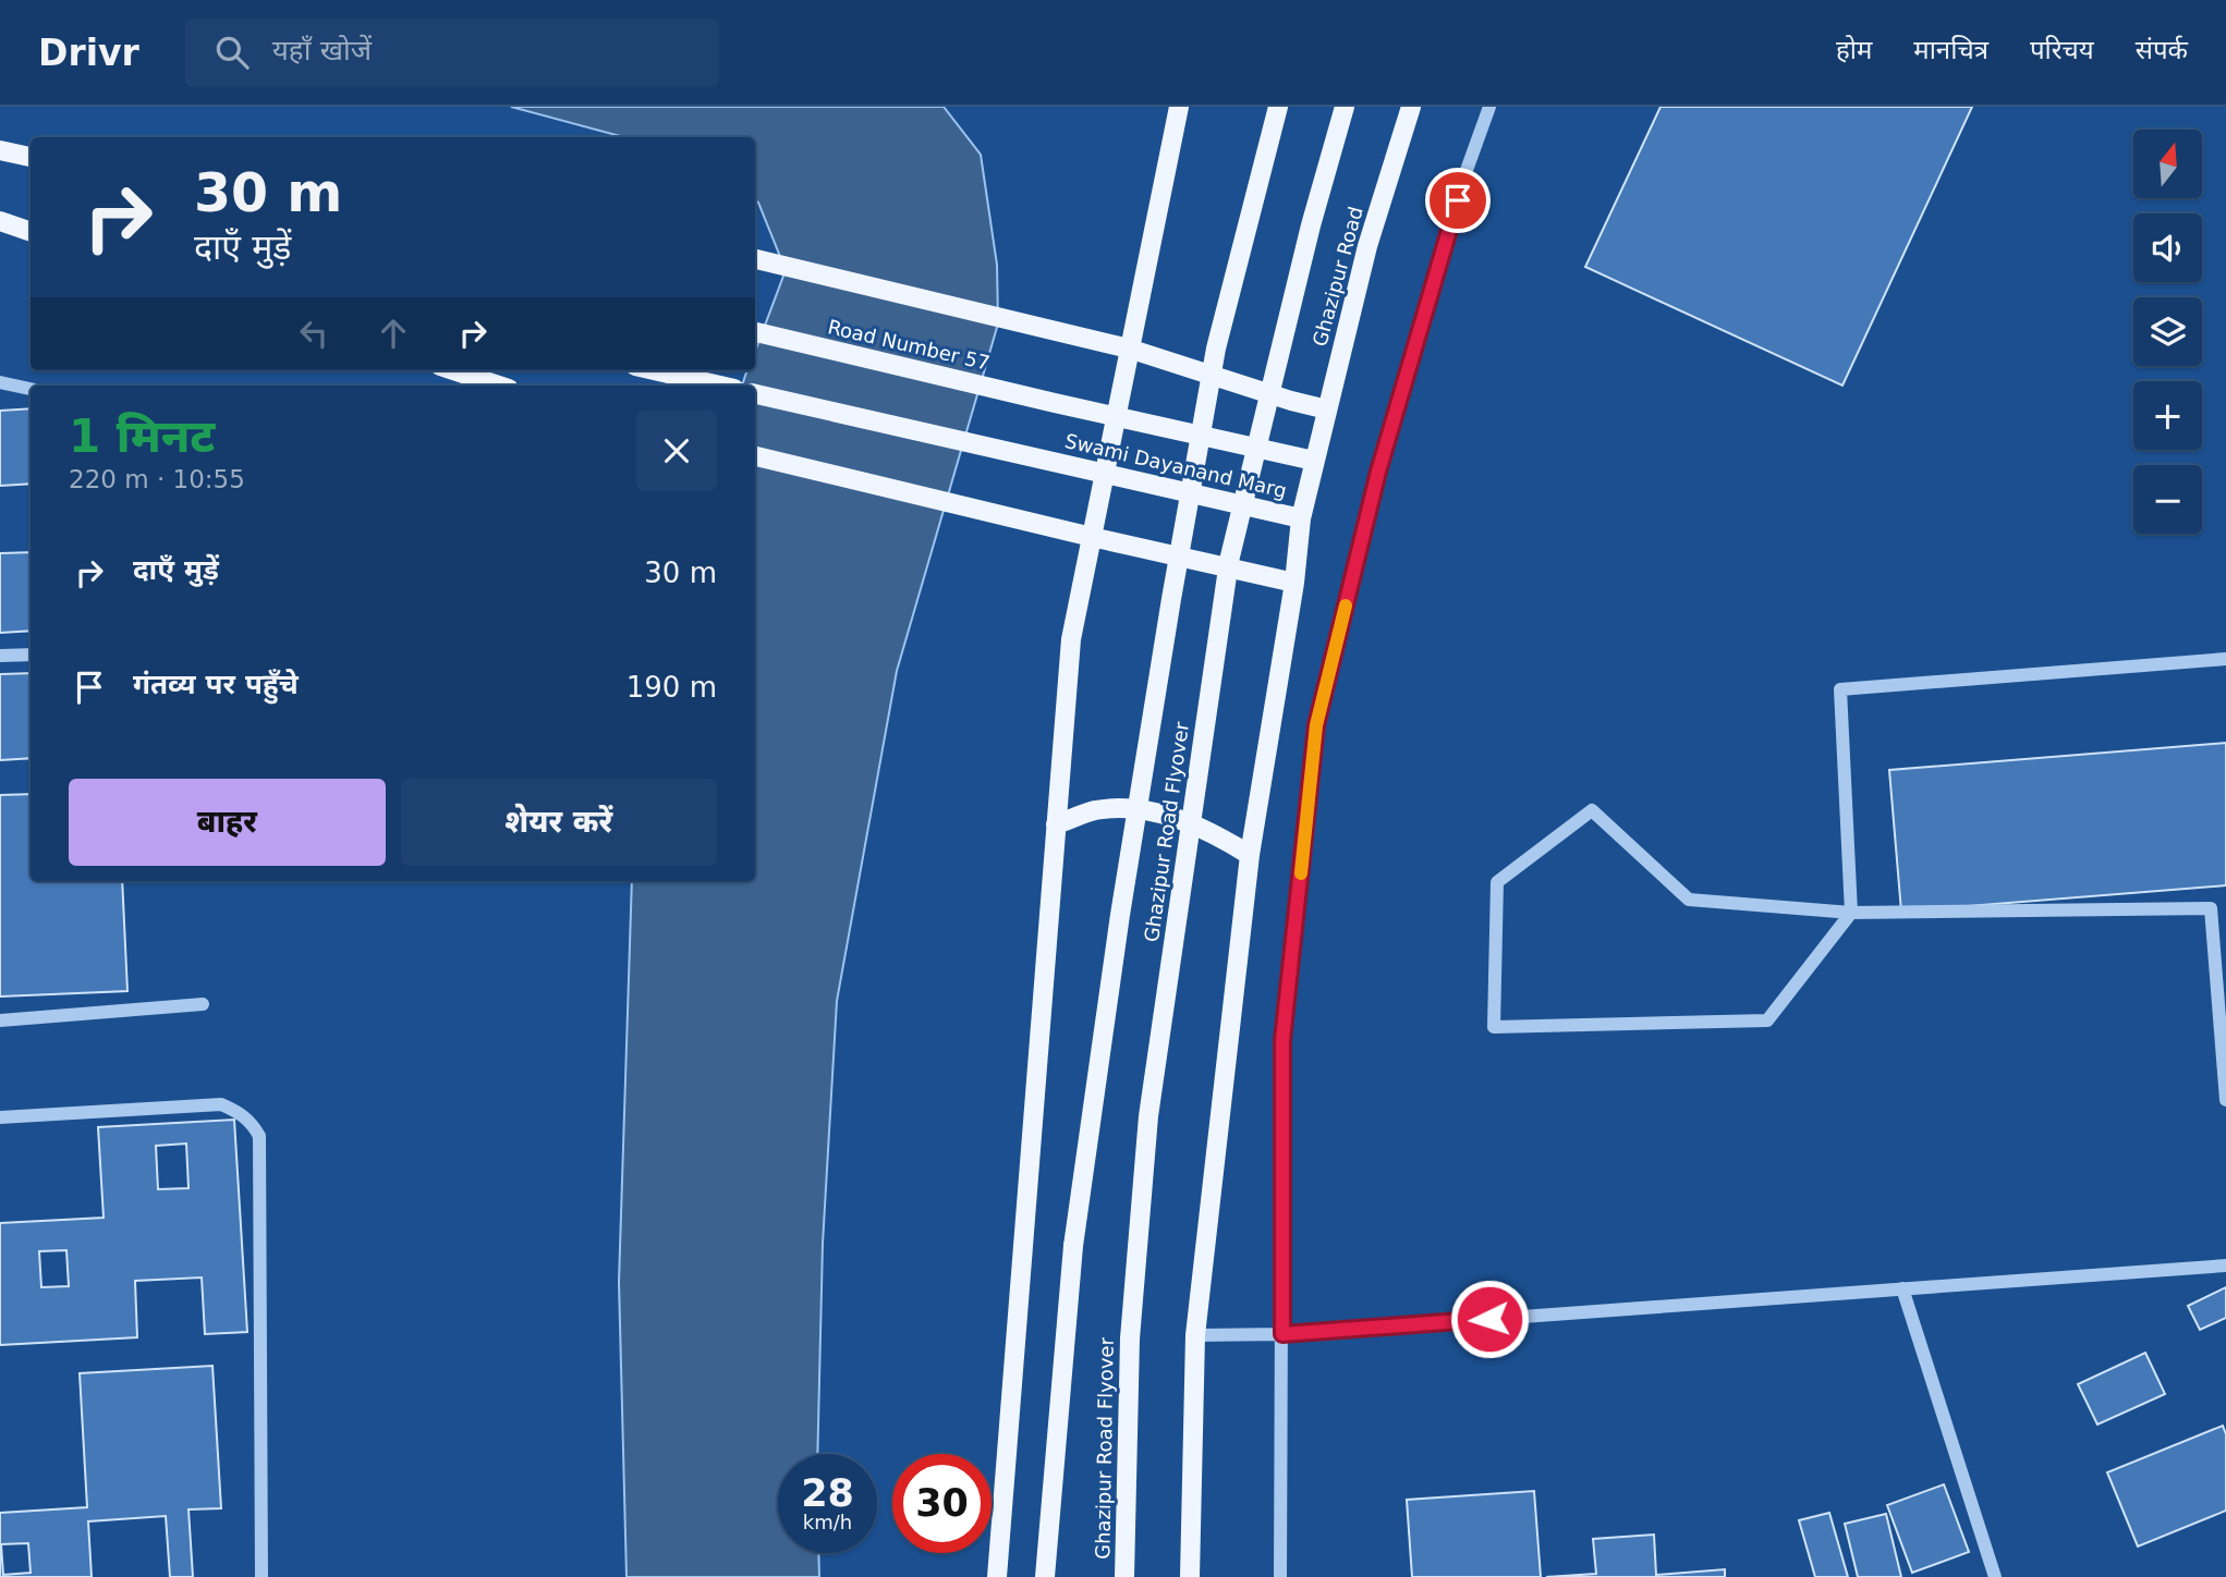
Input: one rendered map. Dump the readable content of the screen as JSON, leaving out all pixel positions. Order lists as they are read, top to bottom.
{
  "streets": {
    "main road": [
      "Ghazipur Road",
      "Road Number 57",
      "Swami Dayanand Marg",
      "Ghazipur Road Flyover"
    ]
  },
  "crossings": [
    ["Ghazipur Road", "Swami Dayanand Marg"],
    ["Road Number 57", "Swami Dayanand Marg"]
  ],
  "north": "top",
  "page": {
    "header": "Drivr",
    "search": "यहाँ खोजें",
    "nav": [
      "होम",
      "मानचित्र",
      "परिचय",
      "संपर्क"
    ],
    "map_buttons": ["+", "−"],
    "turn": ["30 m", "दाएँ मुड़ें"],
    "heading": ["1 मिनट", "220 m · 10:55"],
    "list": [
      {
        "name": "दाएँ मुड़ें",
        "value": "30 m"
      },
      {
        "name": "गंतव्य पर पहुँचे",
        "value": "190 m"
      }
    ],
    "buttons": ["बाहर", "शेयर करें"],
    "speed": "28 km/h",
    "limit": "30"
  }
}
